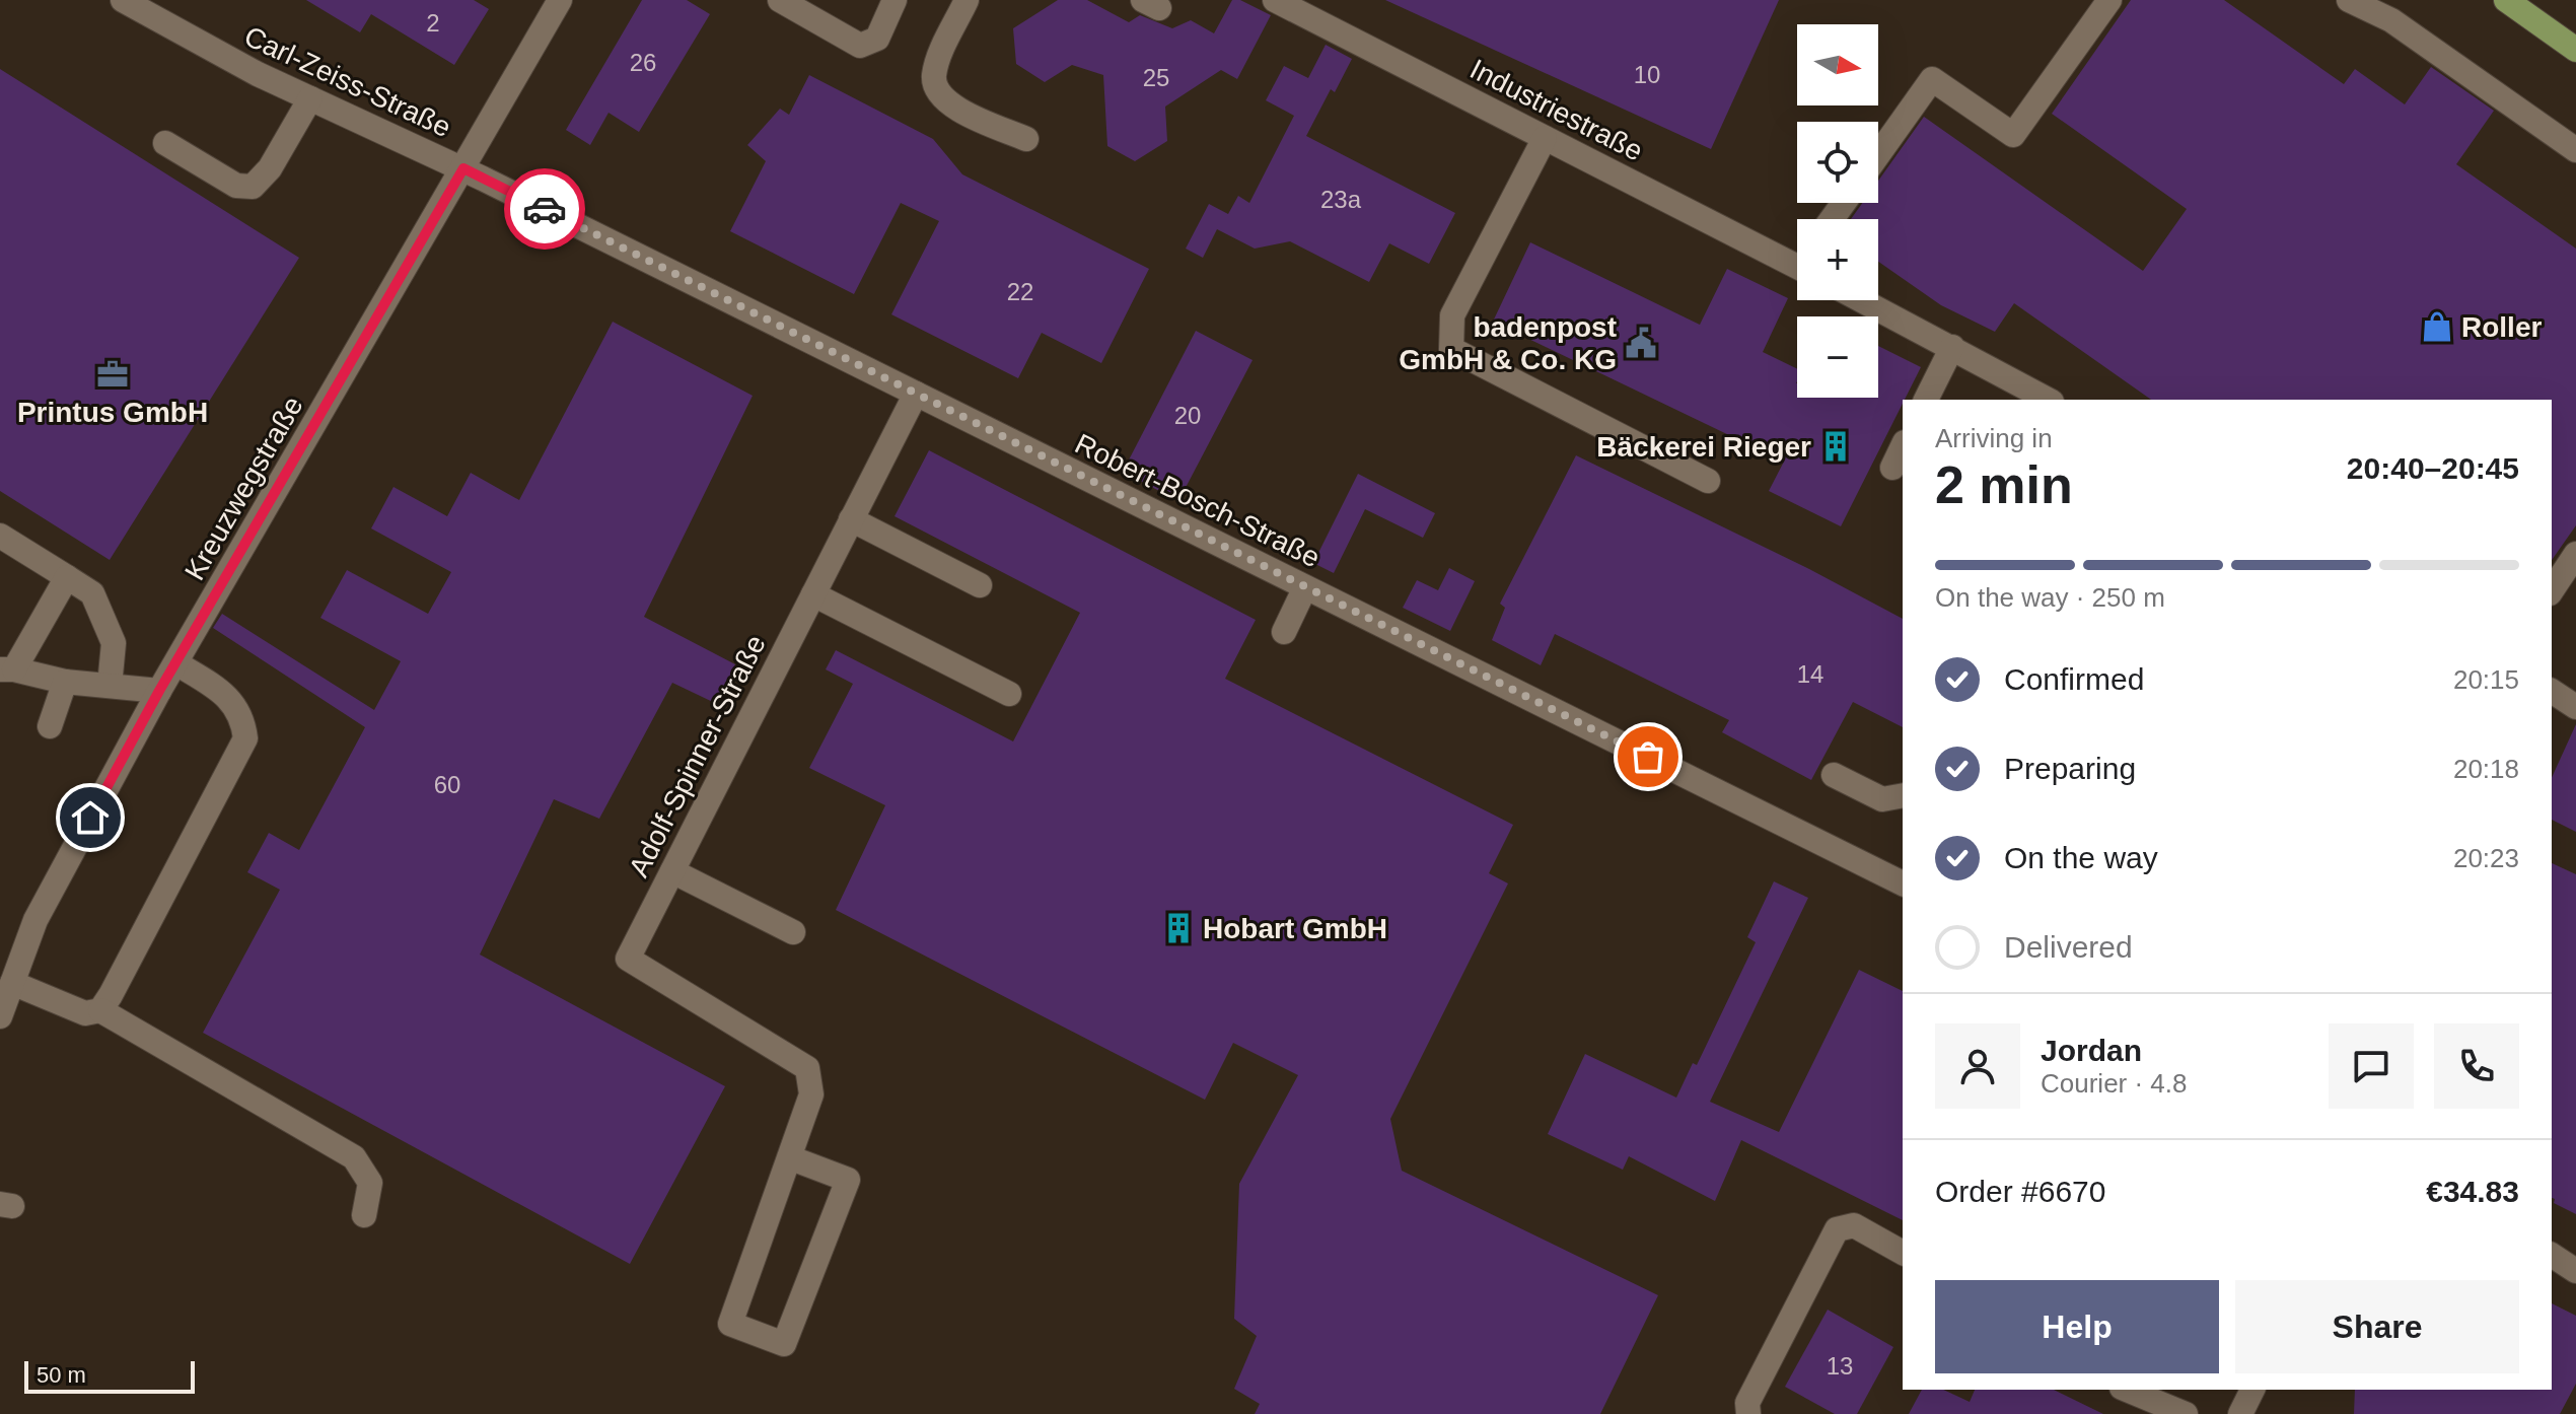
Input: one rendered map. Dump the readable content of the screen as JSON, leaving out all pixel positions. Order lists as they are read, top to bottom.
{
  "streets": {
    "street": [
      "Carl-Zeiss-Straße",
      "Industriestraße",
      "Kreuzwegstraße",
      "Robert-Bosch-Straße",
      "Adolf-Spinner-Straße"
    ]
  },
  "crossings": [
    ["Carl-Zeiss-Straße", "Kreuzwegstraße"],
    ["Carl-Zeiss-Straße", "Robert-Bosch-Straße"],
    ["Kreuzwegstraße", "Robert-Bosch-Straße"],
    ["Robert-Bosch-Straße", "Adolf-Spinner-Straße"]
  ],
  "places": {
    "shop": ["Roller"],
    "public building": ["badenpost GmbH & Co. KG"],
    "office": ["Printus GmbH"],
    "building": ["Bäckerei Rieger", "Hobart GmbH"]
  },
  "house_numbers": [
    "2",
    "26",
    "10",
    "25",
    "23a",
    "22",
    "20",
    "14",
    "60",
    "13"
  ],
  "scale_bar": "50 m",
  "north": "right",
  "page": {
    "map_buttons": ["+", "−"],
    "heading": ["2 min", "Arriving in", "20:40–20:45"],
    "panel": [
      "Jordan",
      "Courier · 4.8",
      "Order #6670",
      "€34.83"
    ],
    "bar": "On the way · 250 m",
    "list": [
      ["Confirmed", "20:15"],
      ["Preparing", "20:18"],
      ["On the way", "20:23"],
      "Delivered"
    ],
    "buttons": ["Help", "Share"],
    "scale": "50 m"
  }
}
